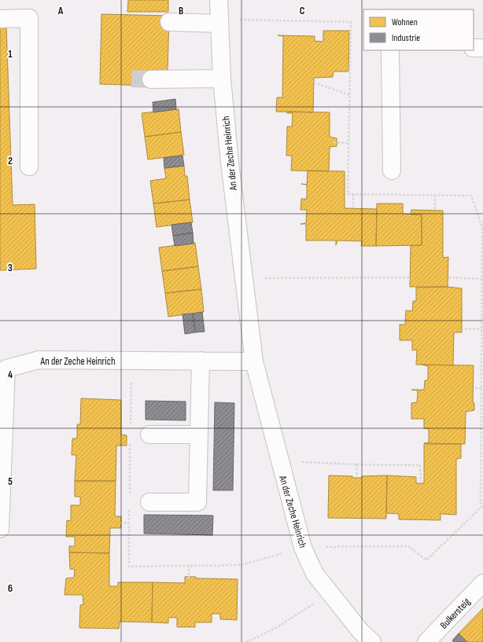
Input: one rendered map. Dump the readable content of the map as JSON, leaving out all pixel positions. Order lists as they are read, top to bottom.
{
  "streets": {
    "street": ["An der Zeche Heinrich", "Bulkersteig"]
  },
  "legend": ["Wohnen", "Industrie"],
  "grid": {
    "columns": ["A", "B", "C"],
    "rows": [
      "1",
      "2",
      "3",
      "4",
      "5",
      "6"
    ]
  }
}
